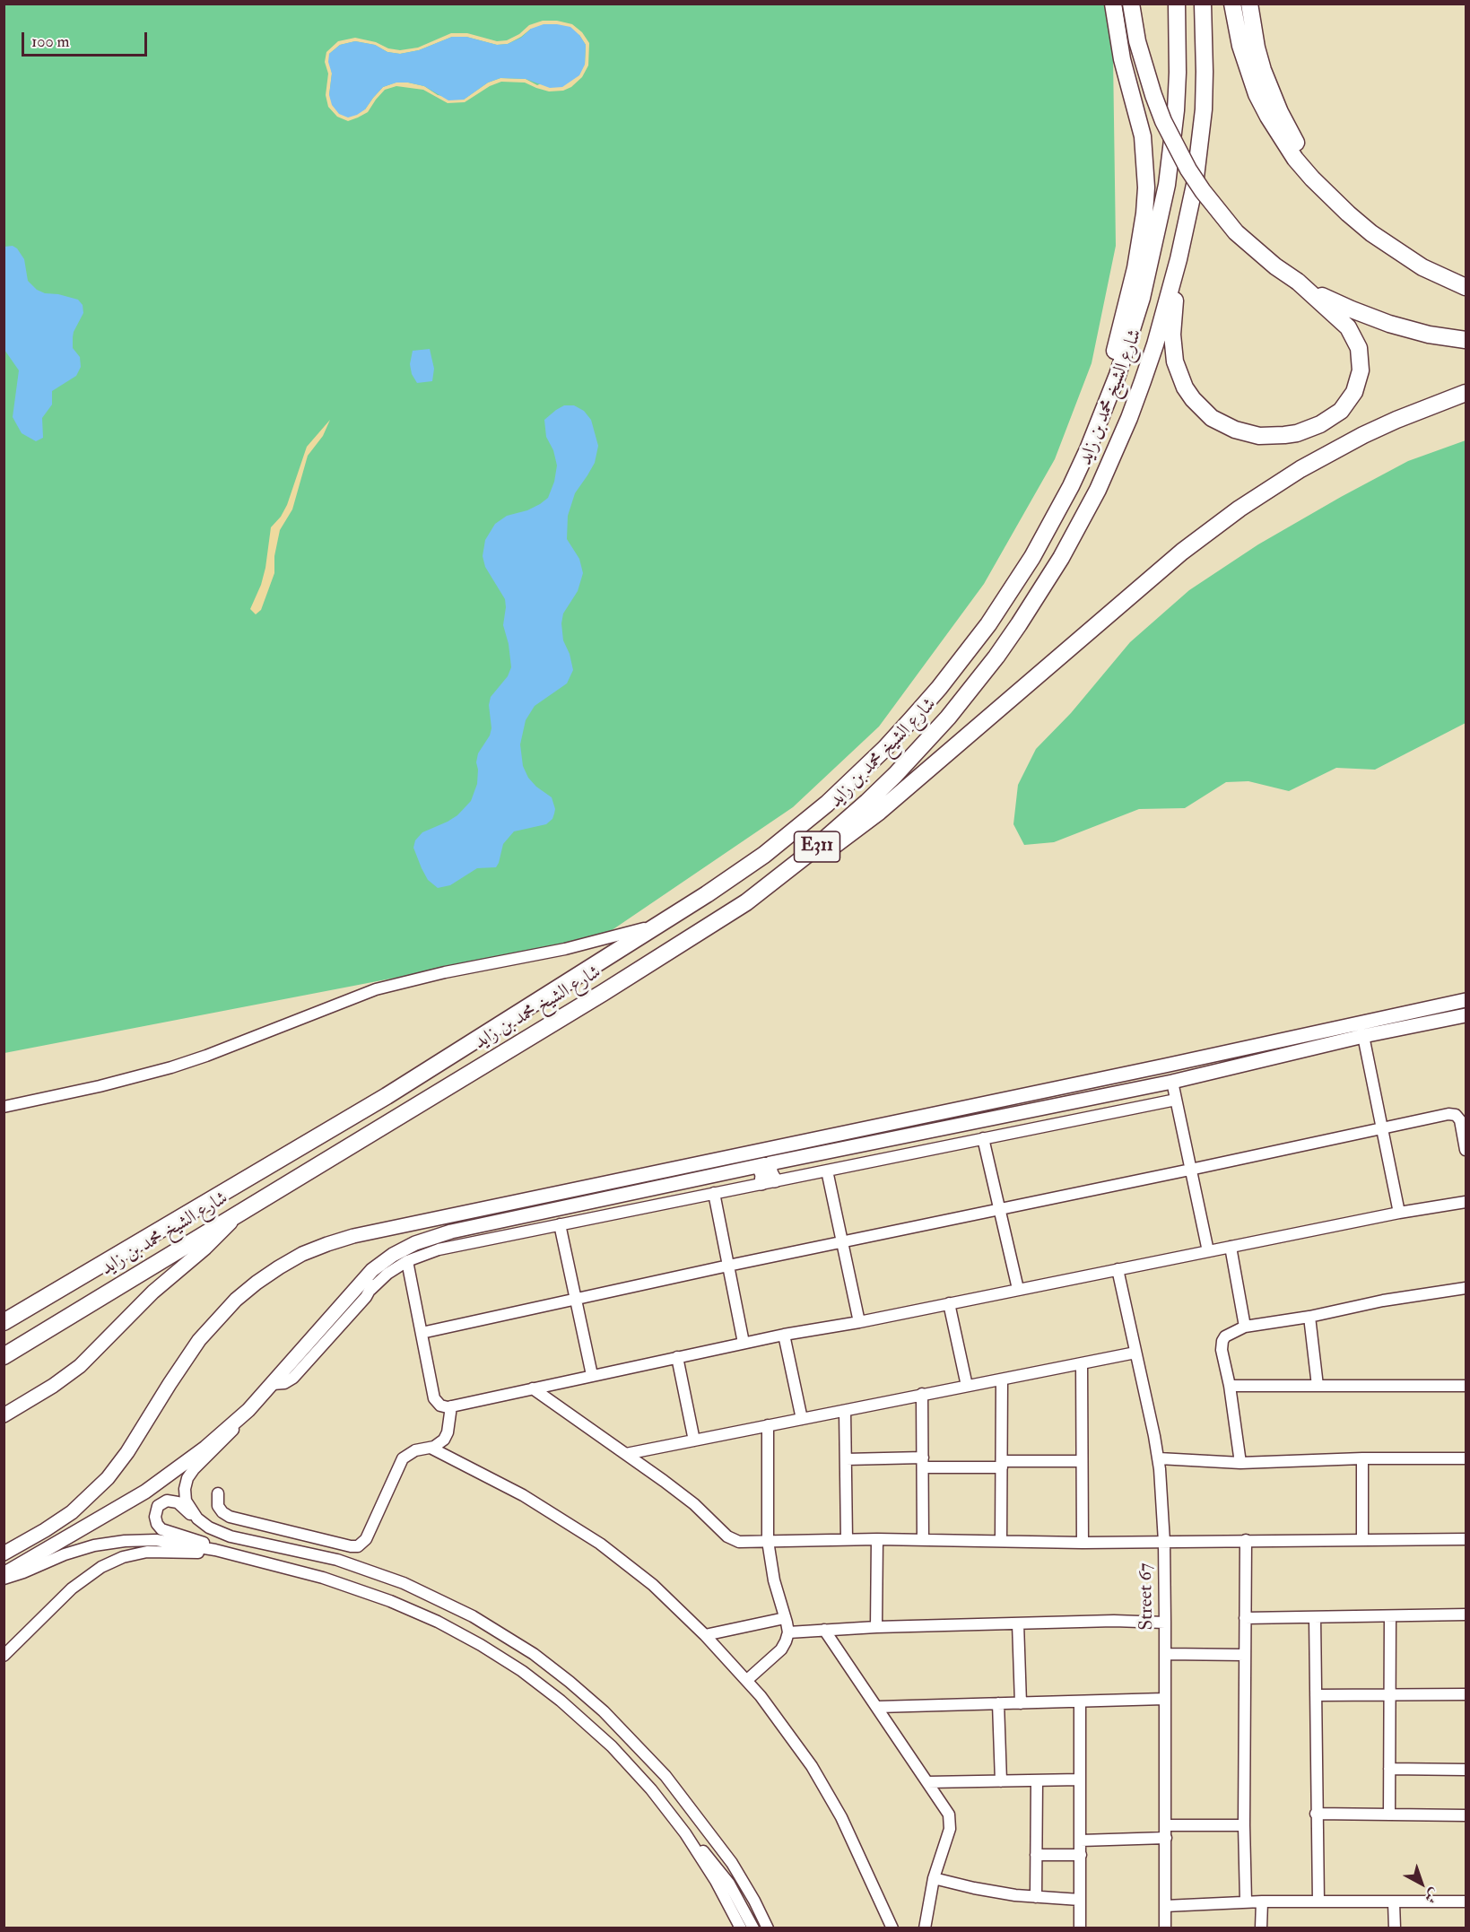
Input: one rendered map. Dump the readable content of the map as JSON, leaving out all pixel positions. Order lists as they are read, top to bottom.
{
  "streets": {
    "highway": ["شارع الشيخ محمد بن زايد", "E311"],
    "street": ["Street 67"]
  },
  "scale_bar": "100 m",
  "north": "bottom right"
}
